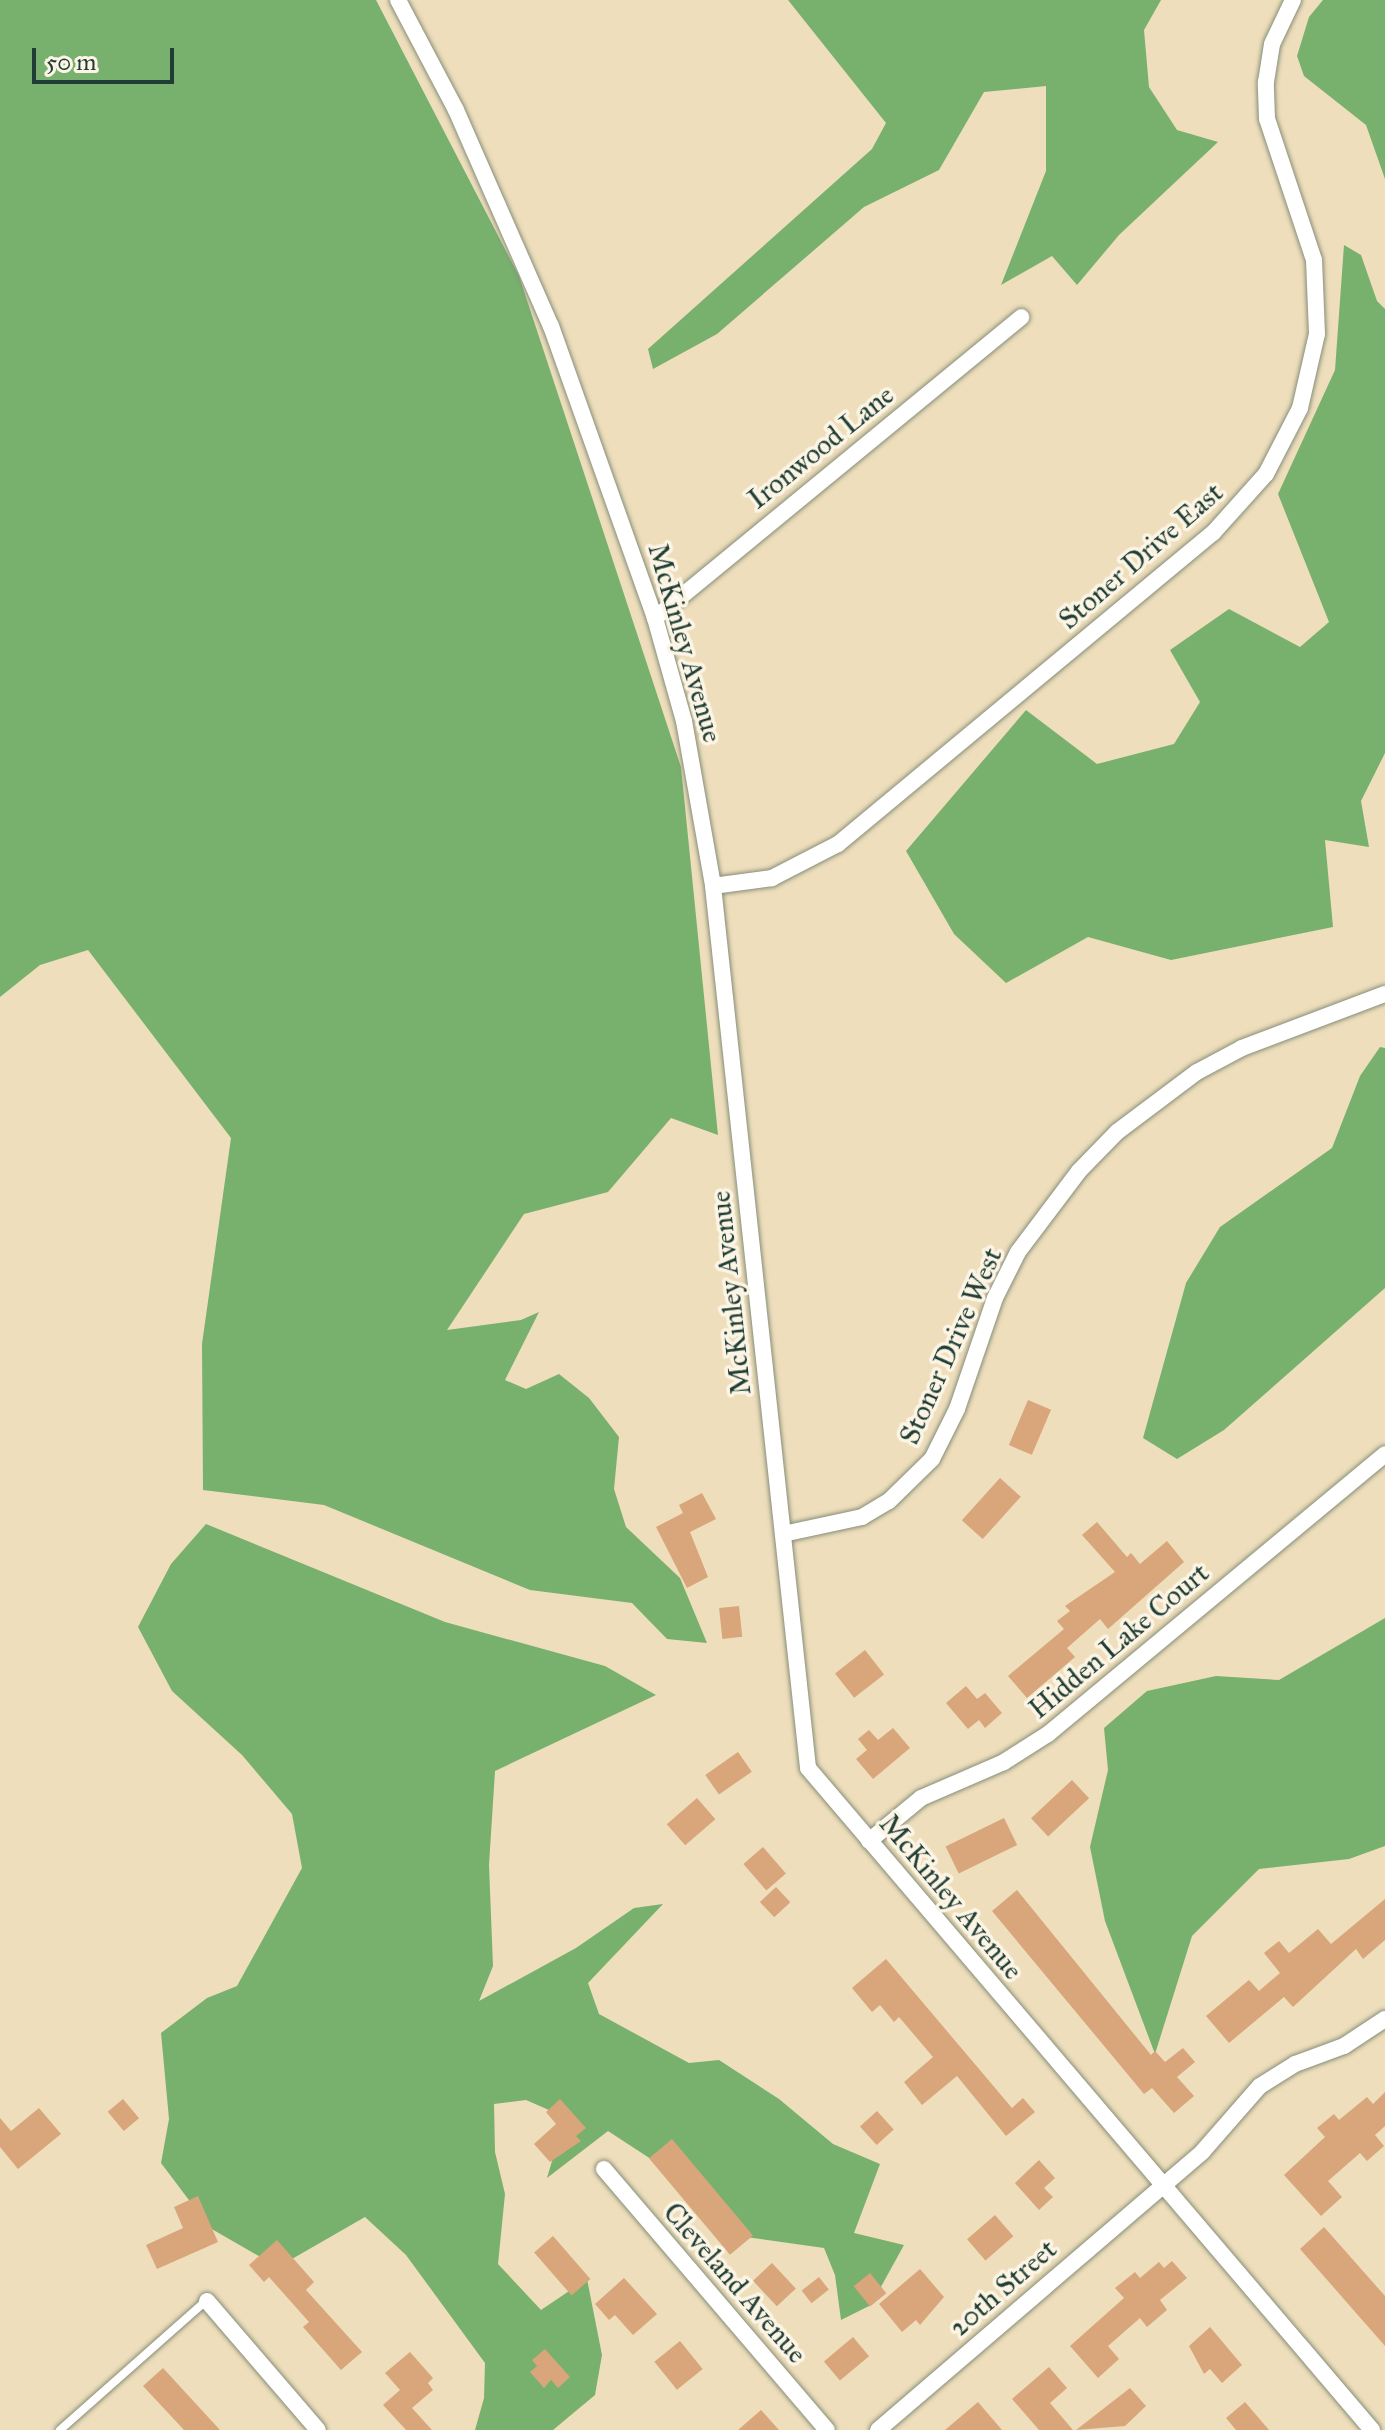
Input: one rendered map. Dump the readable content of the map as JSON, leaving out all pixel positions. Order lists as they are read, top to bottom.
{
  "streets": {
    "street": [
      "Ironwood Lane",
      "Stoner Drive East",
      "McKinley Avenue",
      "Stoner Drive West",
      "Hidden Lake Court",
      "Cleveland Avenue",
      "20th Street"
    ]
  },
  "crossings": [
    ["Ironwood Lane", "McKinley Avenue"],
    ["Stoner Drive East", "McKinley Avenue"],
    ["McKinley Avenue", "Stoner Drive West"],
    ["McKinley Avenue", "Hidden Lake Court"],
    ["McKinley Avenue", "20th Street"]
  ],
  "scale_bar": "50 m"
}
